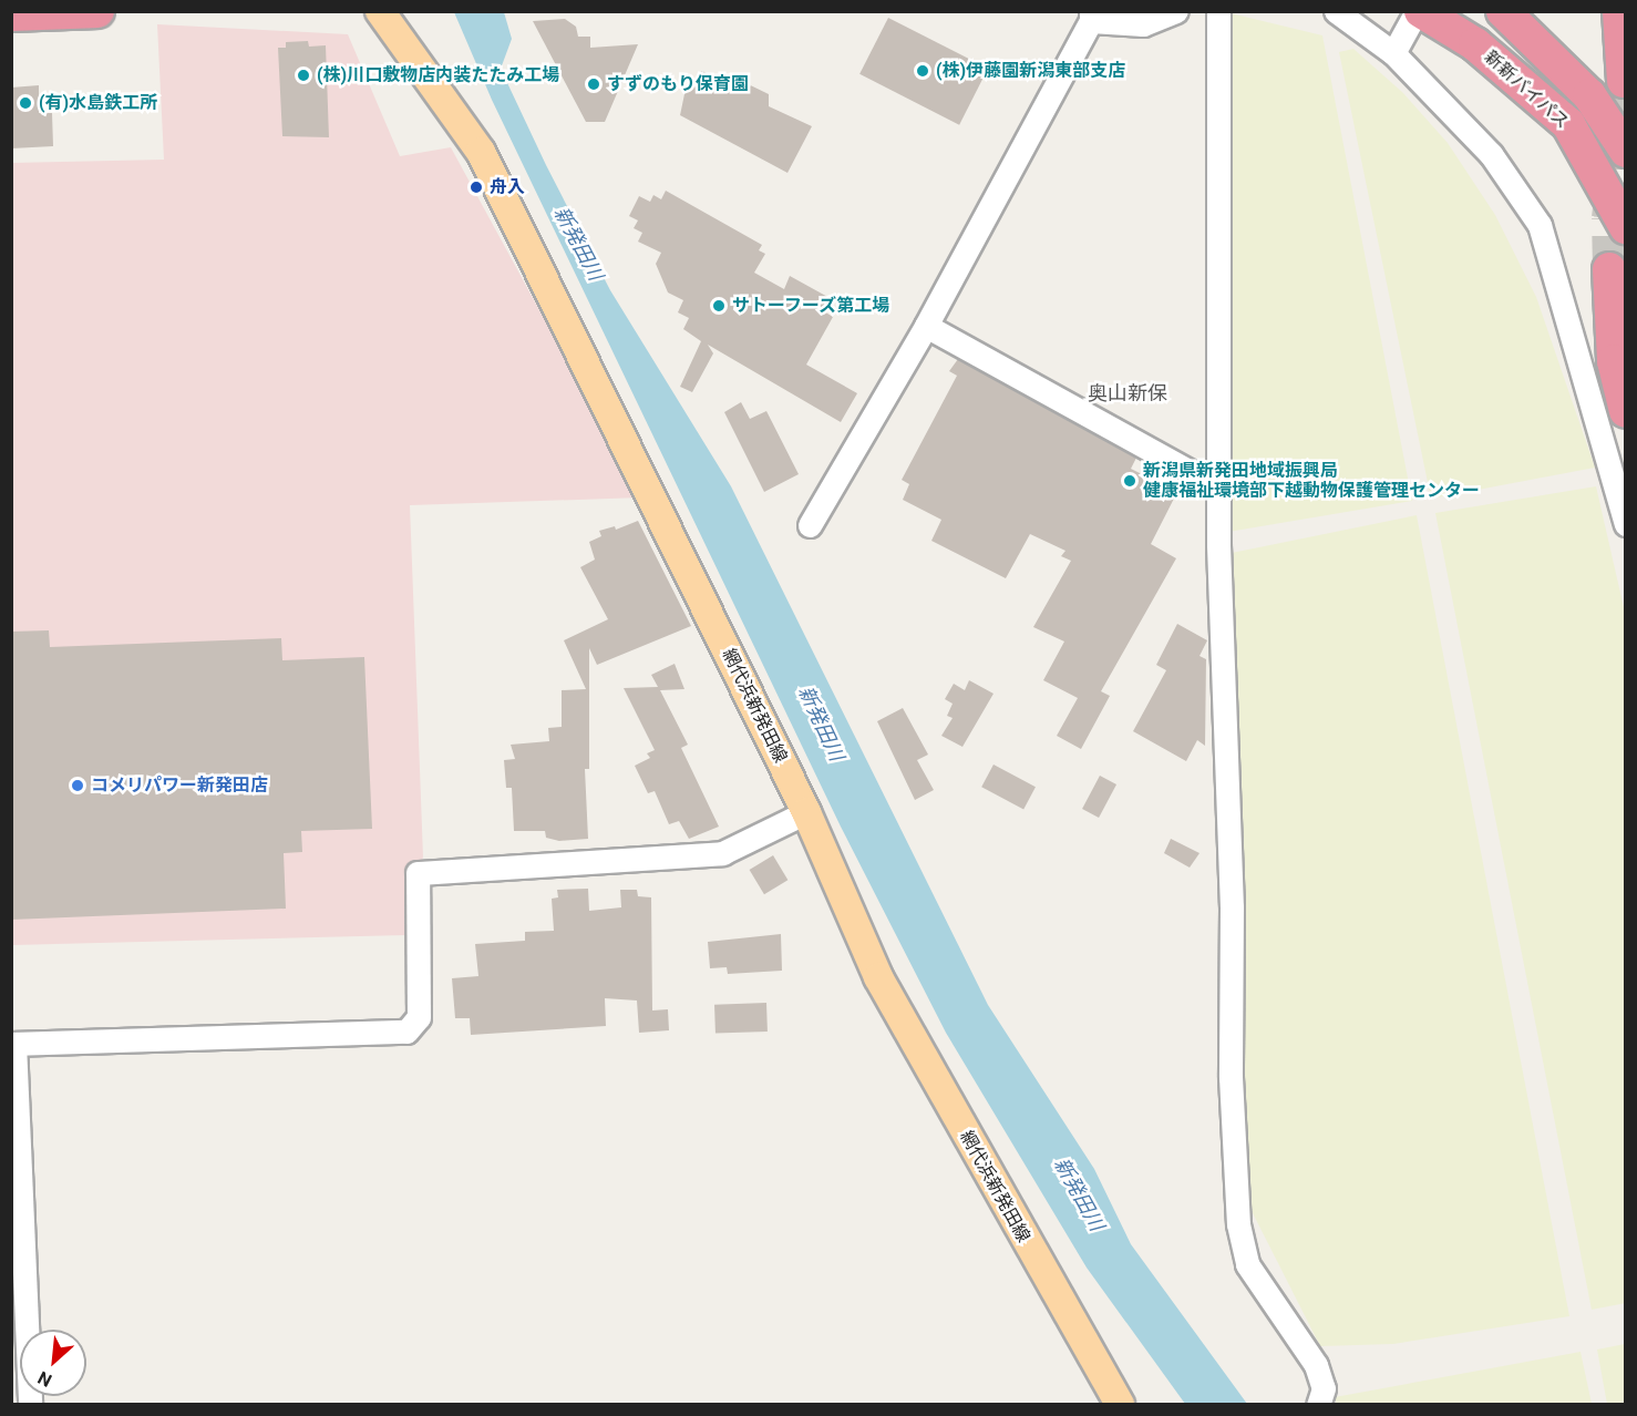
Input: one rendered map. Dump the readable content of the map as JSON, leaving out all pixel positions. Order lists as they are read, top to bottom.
{
  "streets": {
    "highway": ["新新バイパス"],
    "main road": ["網代浜新発田線"]
  },
  "districts": ["奥山新保"],
  "water": ["新発田川"],
  "places": [
    "(株)伊藤園新潟東部支店",
    "(株)川口敷物店内装たたみ工場",
    "すずのもり保育園",
    "(有)水島鉄工所",
    "舟入",
    "サトーフーズ第工場",
    "新潟県新発田地域振興局 健康福祉環境部下越動物保護管理センター",
    "コメリパワー新発田店"
  ],
  "north": "bottom left"
}
